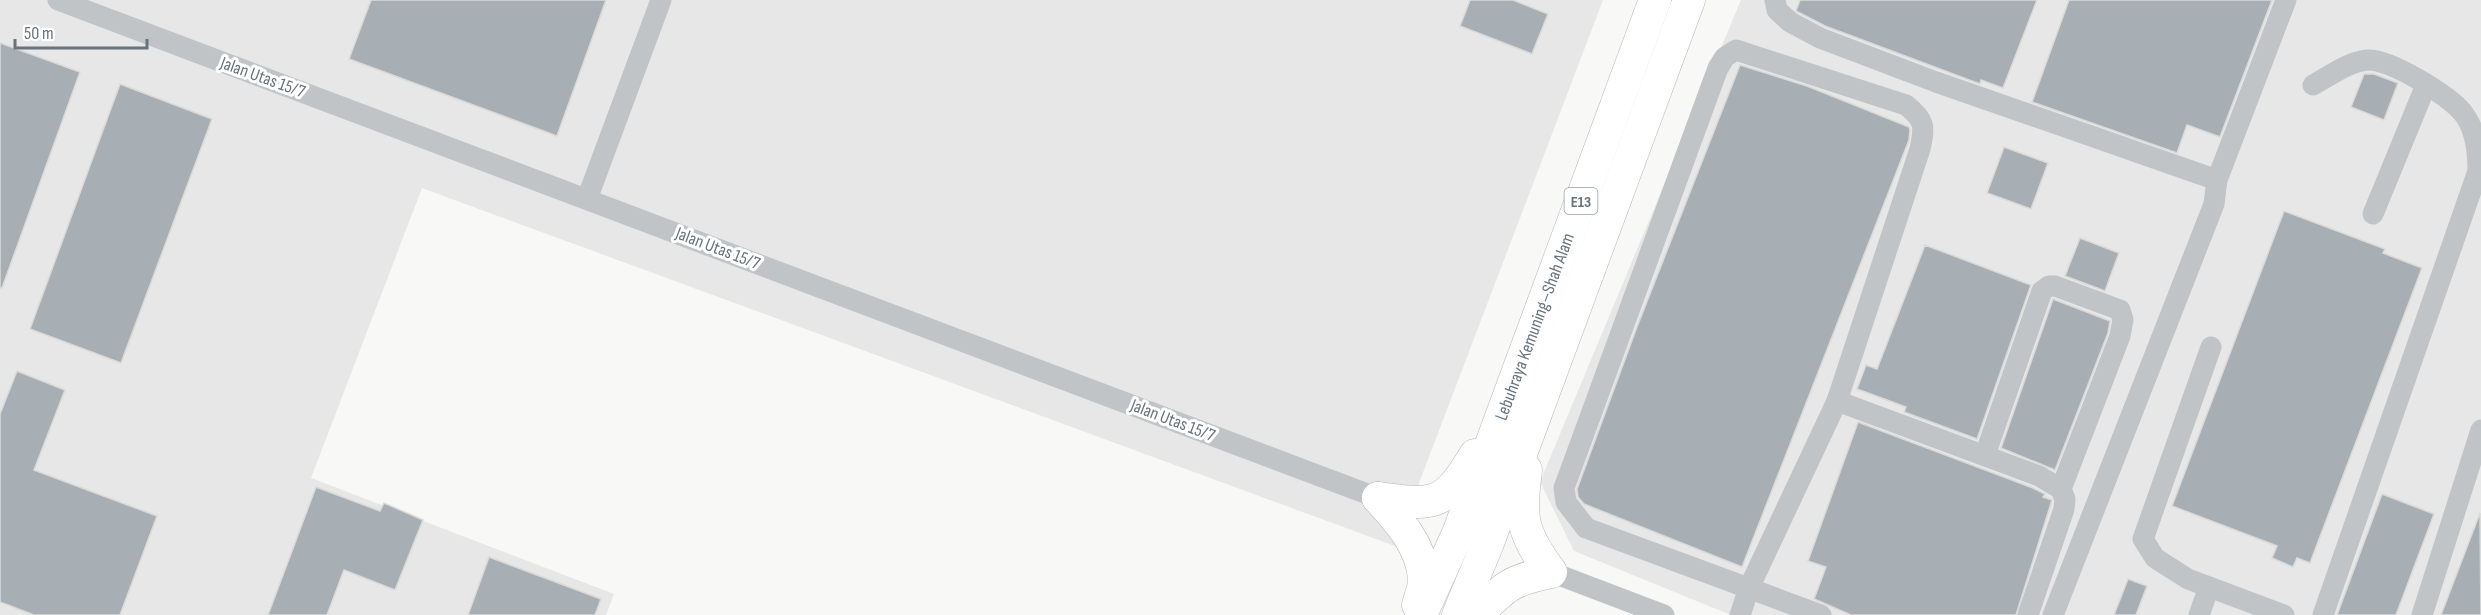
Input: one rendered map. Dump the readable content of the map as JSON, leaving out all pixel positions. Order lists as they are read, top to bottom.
{
  "streets": {
    "highway": ["E13", "Lebuhraya Kemuning–Shah Alam"],
    "street": ["Jalan Utas 15/7"]
  },
  "scale_bar": "50 m"
}
